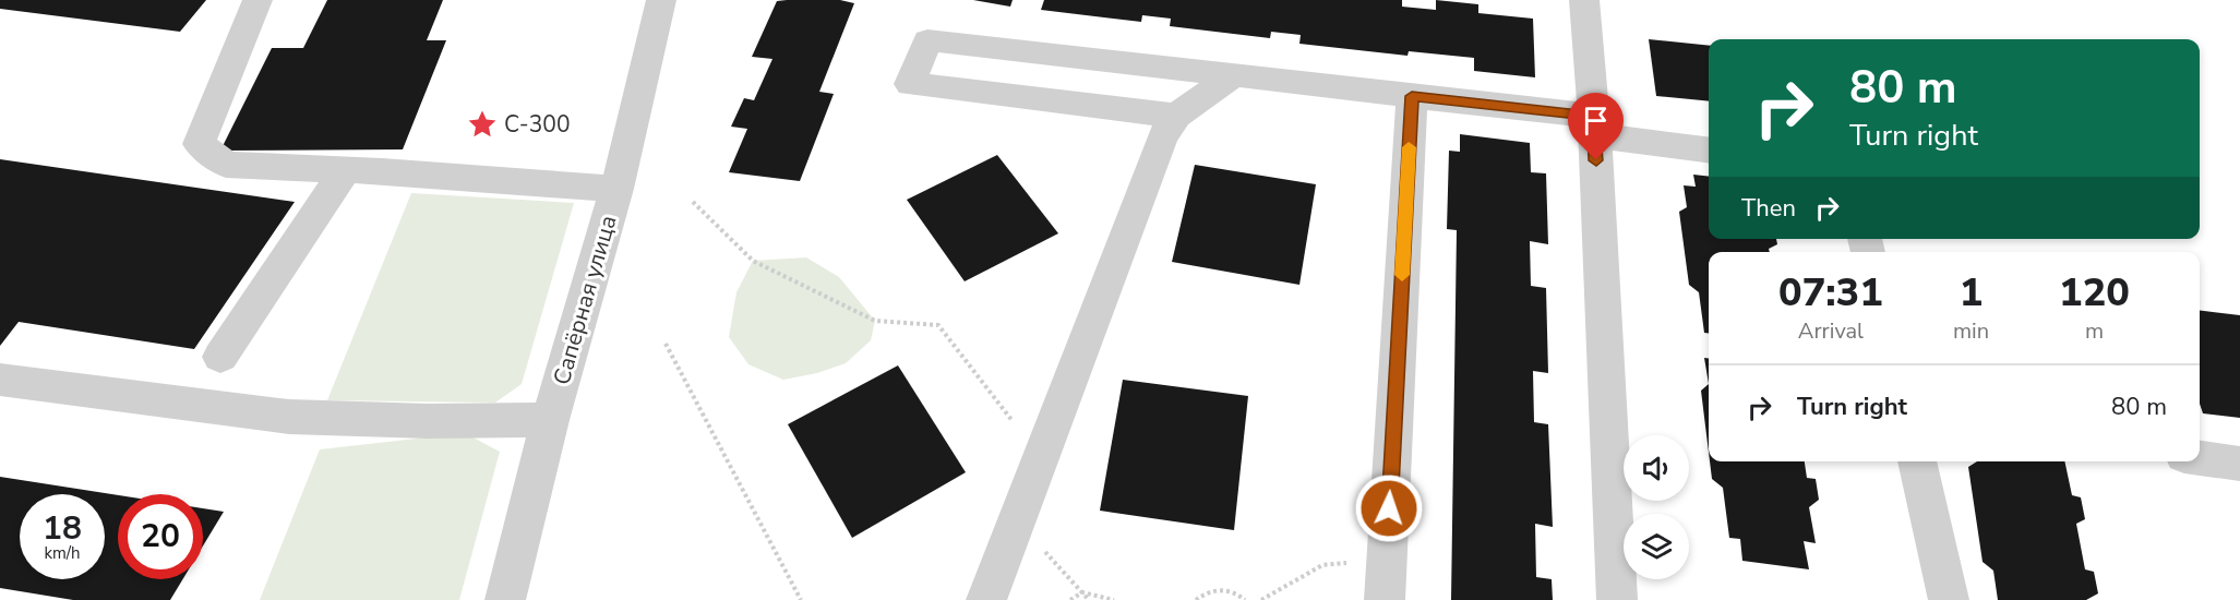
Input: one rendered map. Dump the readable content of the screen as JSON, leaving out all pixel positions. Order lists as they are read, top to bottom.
{
  "streets": {
    "street": ["Сапёрная улица"]
  },
  "places": {
    "place": ["С-300"]
  },
  "page": {
    "turn": ["80 m", "Turn right"],
    "then": "Then",
    "eta": [
      "07:31",
      "Arrival",
      "1",
      "min",
      "120",
      "m"
    ],
    "list": [
      {
        "name": "Turn right",
        "value": "80 m"
      }
    ],
    "speed": "18 km/h",
    "limit": "20"
  }
}
